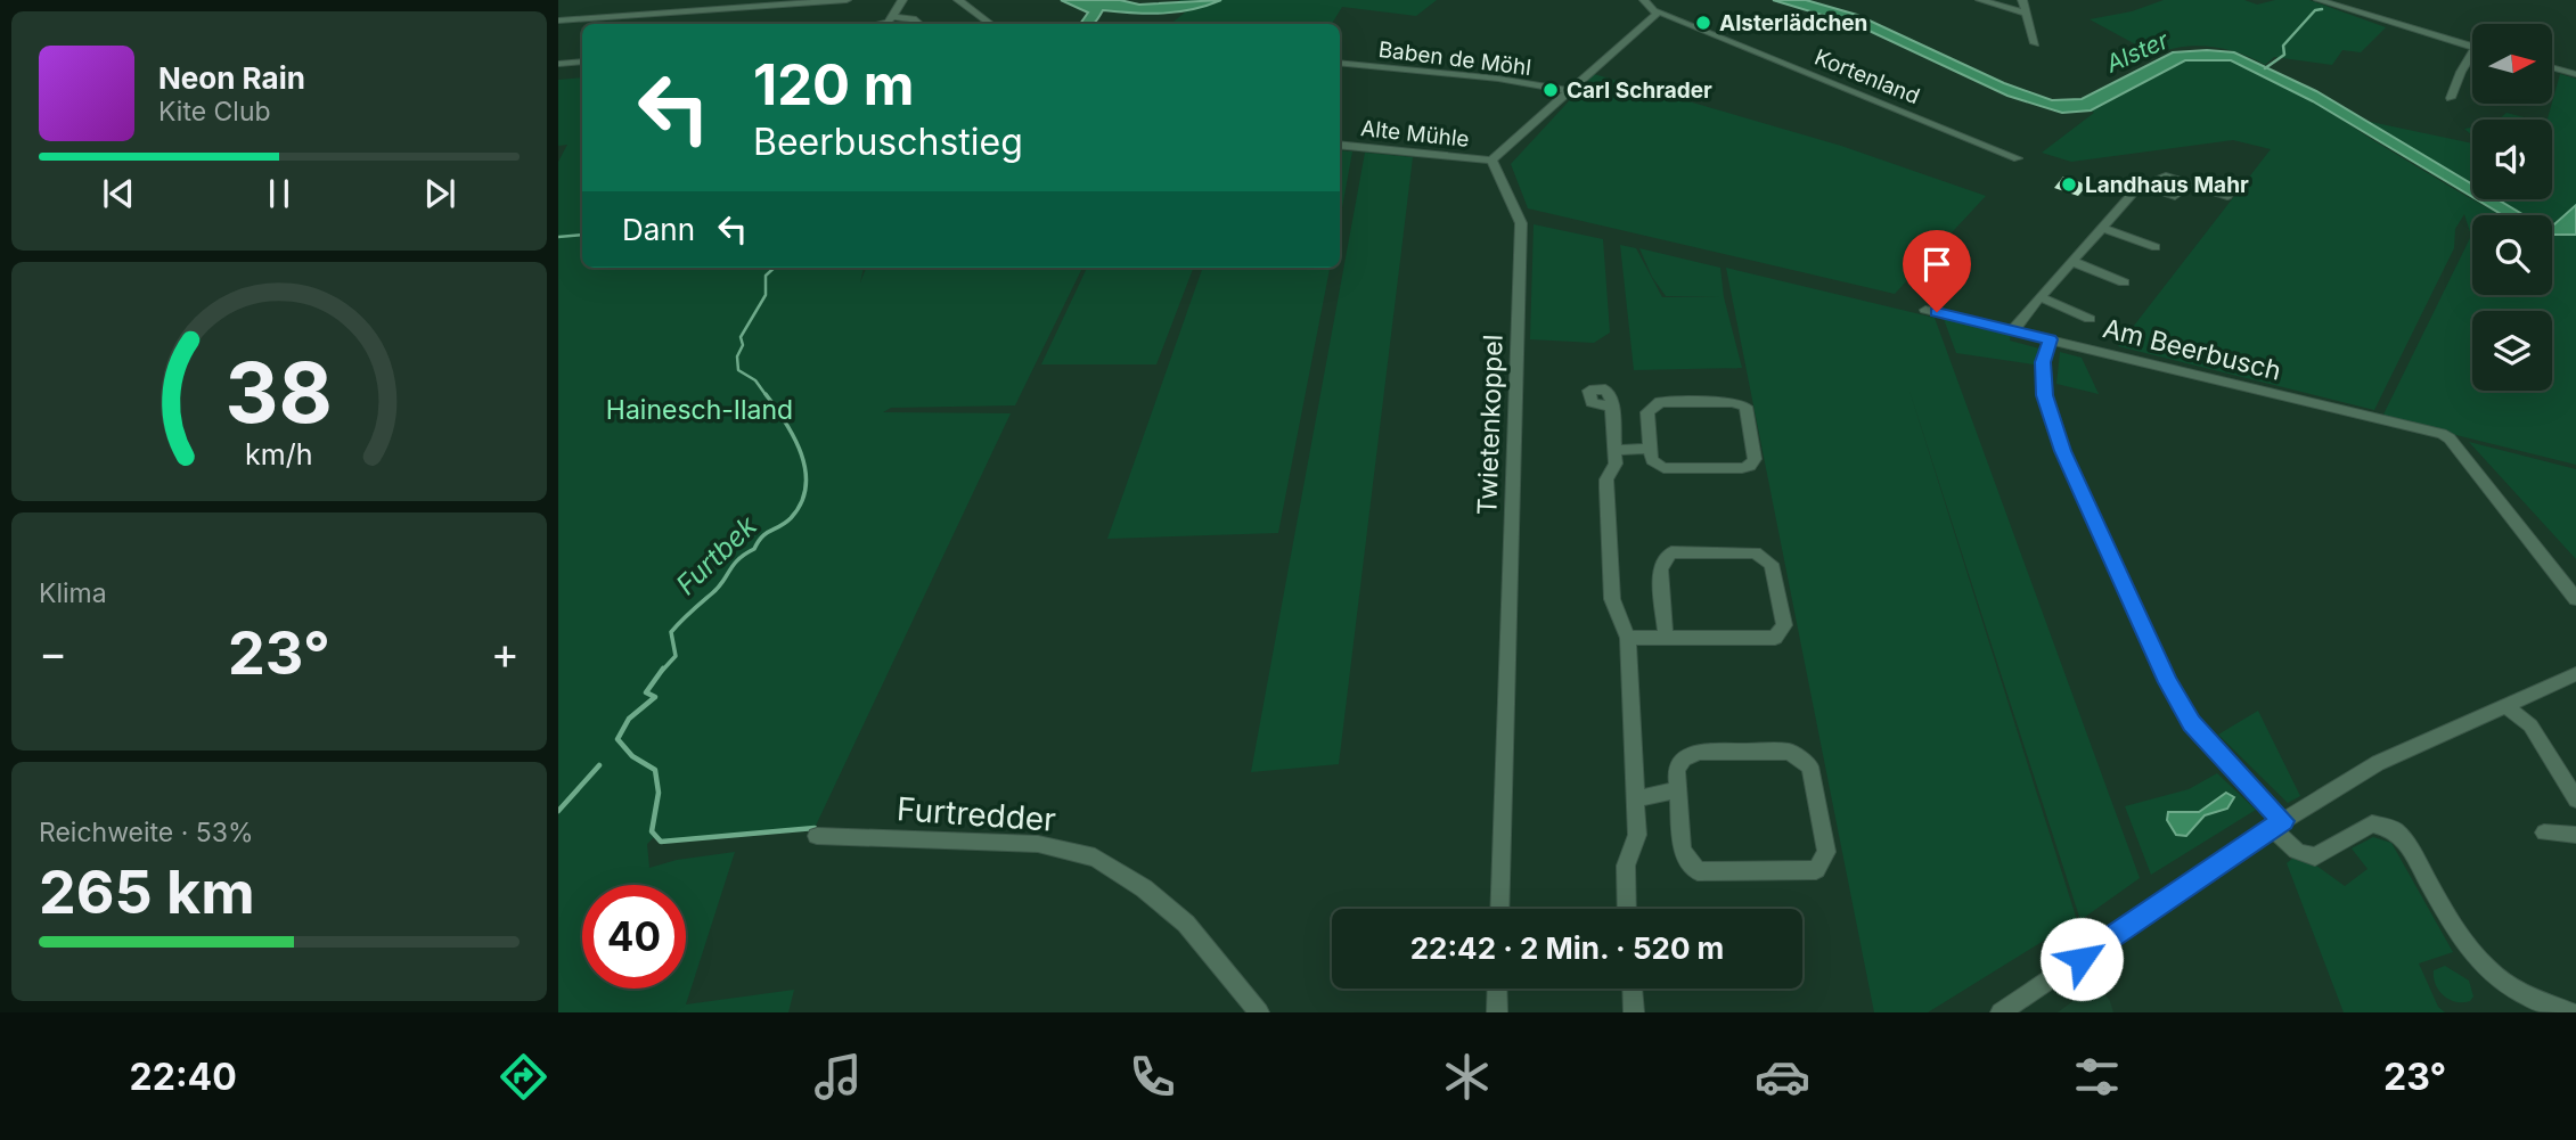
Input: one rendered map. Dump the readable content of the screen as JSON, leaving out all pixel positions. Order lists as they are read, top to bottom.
{
  "streets": {
    "street": [
      "Baben de Möhl",
      "Kortenland",
      "Alte Mühle",
      "Am Beerbusch",
      "Twietenkoppel",
      "Furtredder"
    ]
  },
  "crossings": [
    ["Alte Mühle", "Twietenkoppel"]
  ],
  "water": ["Alster", "Furtbek"],
  "parks": ["Hainesch-Iland"],
  "places": ["Alsterlädchen", "Carl Schrader", "Landhaus Mahr"],
  "north": "right",
  "page": {
    "turn": ["120 m", "Beerbuschstieg"],
    "song": ["Neon Rain", "Kite Club"],
    "then": "Dann",
    "tile": [
      "Klima",
      ["Reichweite · 53%", "265 km"]
    ],
    "heat": ["−", "23°", "+"],
    "limit": "40",
    "trip": "22:42 · 2 Min. · 520 m",
    "tabs": ["22:40", "23°"],
    "gauge": ["38", "km/h"]
  }
}
